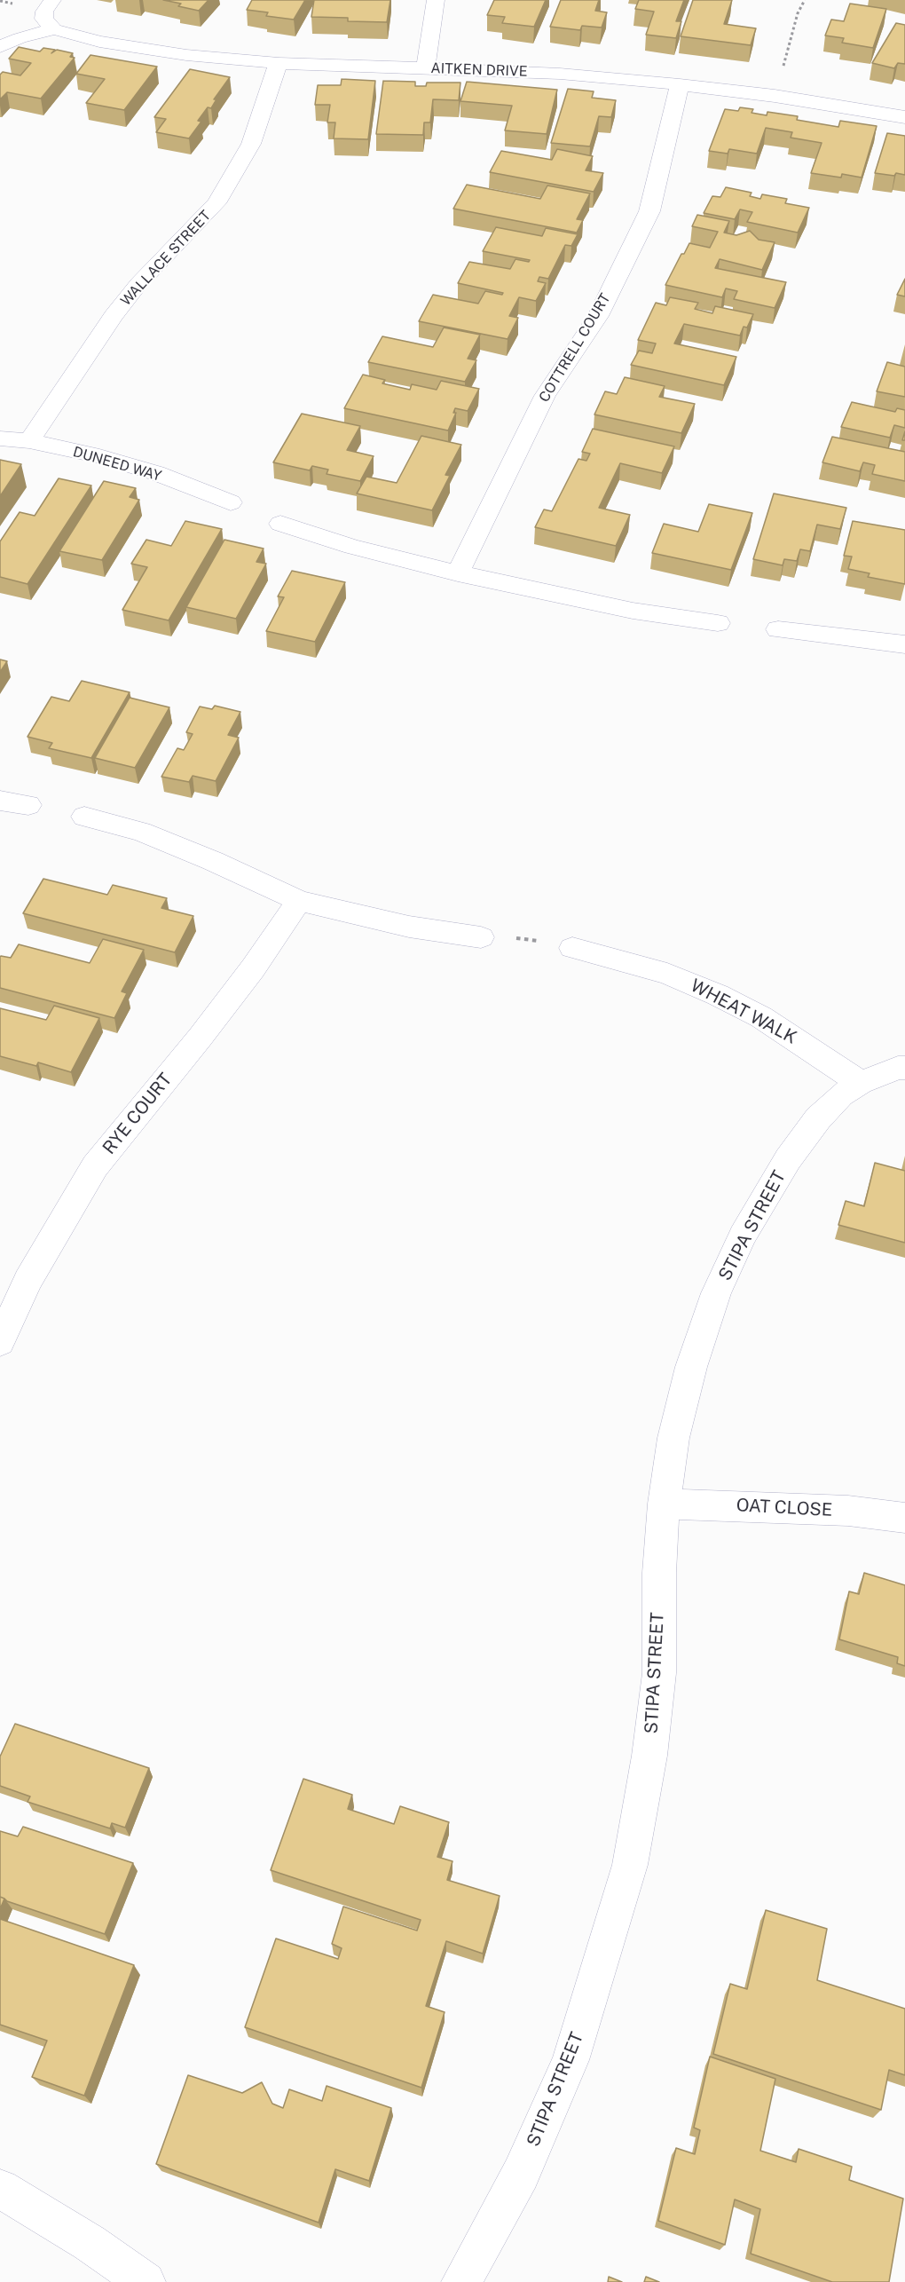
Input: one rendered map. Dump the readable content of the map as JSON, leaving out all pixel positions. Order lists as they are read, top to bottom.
{
  "streets": {
    "street": [
      "AITKEN DRIVE",
      "WALLACE STREET",
      "COTTRELL COURT",
      "DUNEED WAY",
      "WHEAT WALK",
      "RYE COURT",
      "STIPA STREET",
      "OAT CLOSE"
    ]
  },
  "crossings": [
    ["AITKEN DRIVE", "WALLACE STREET"],
    ["AITKEN DRIVE", "COTTRELL COURT"],
    ["WALLACE STREET", "DUNEED WAY"],
    ["WHEAT WALK", "STIPA STREET"],
    ["STIPA STREET", "OAT CLOSE"]
  ]
}
